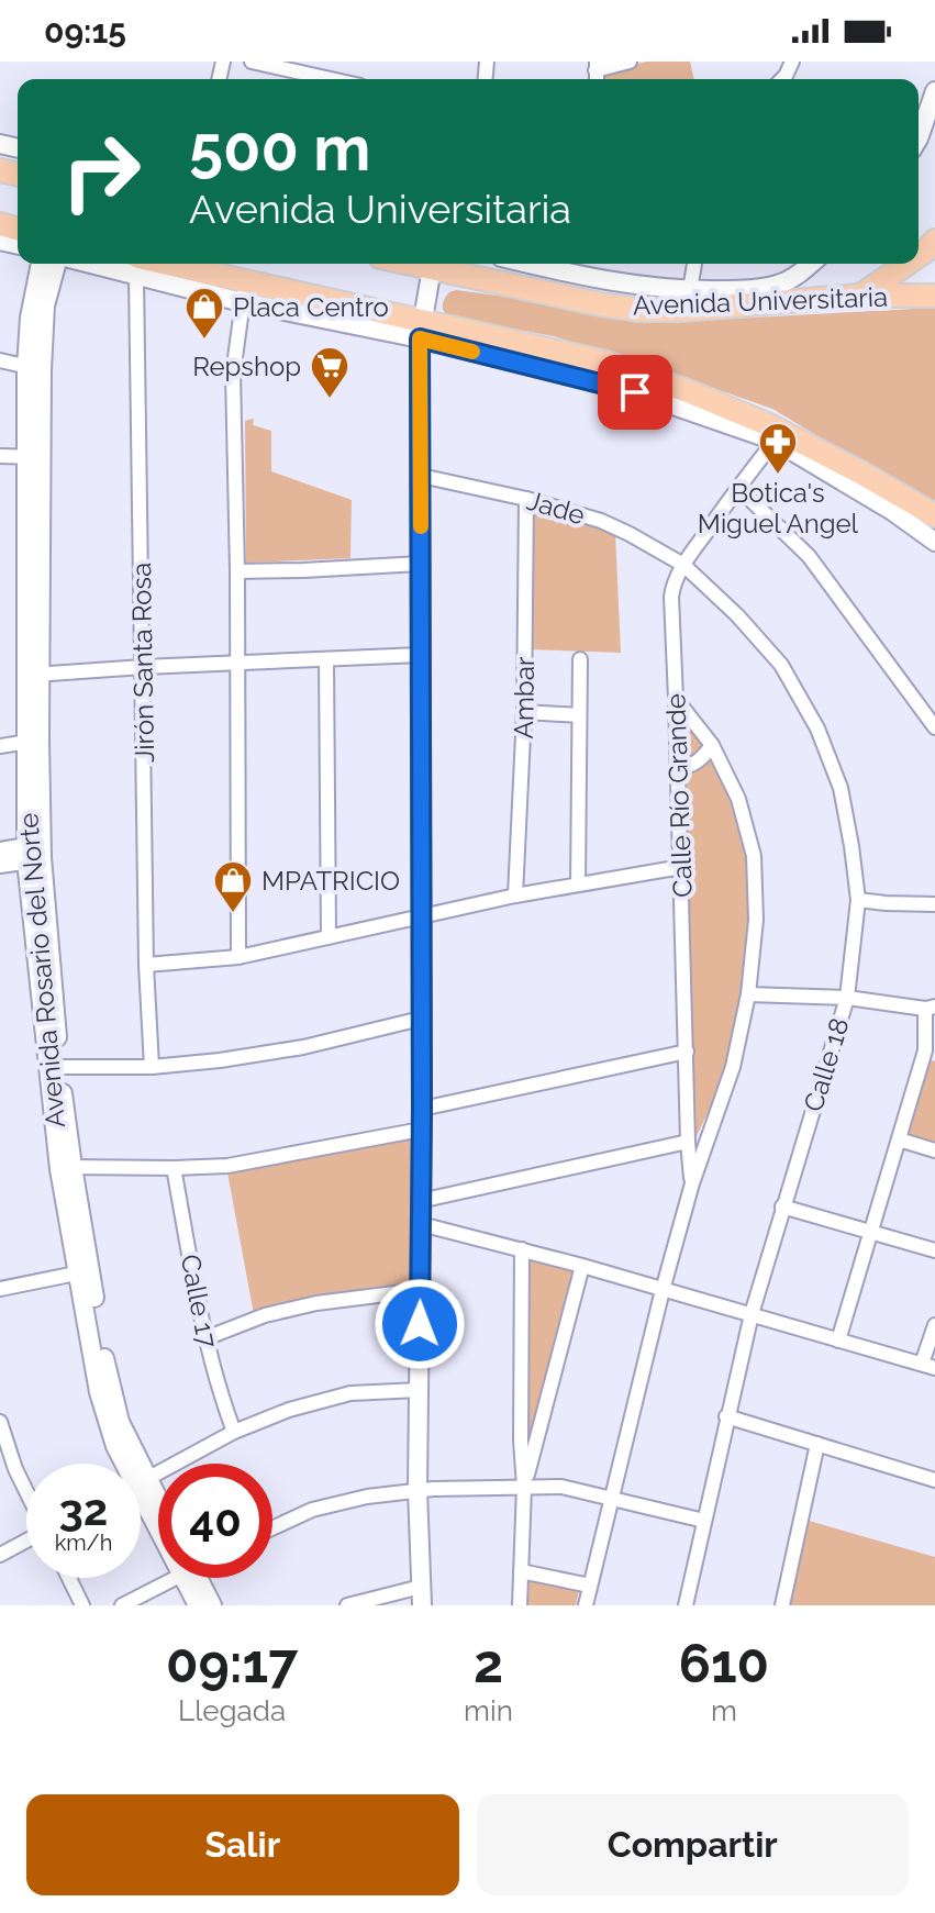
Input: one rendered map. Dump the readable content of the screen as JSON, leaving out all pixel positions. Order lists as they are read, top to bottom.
{
  "streets": {
    "main road": ["Avenida Universitaria"],
    "street": [
      "Jade",
      "Jirón Santa Rosa",
      "Ambar",
      "Calle Río Grande",
      "Avenida Rosario del Norte",
      "Calle 18",
      "Calle 17"
    ]
  },
  "crossings": [
    ["Jade", "Ambar"],
    ["Jade", "Calle Río Grande"],
    ["Jade", "Calle 18"],
    ["Calle Río Grande", "Calle 18"]
  ],
  "places": {
    "shop": ["Placa Centro", "MPATRICIO"],
    "supermarket": ["Repshop"],
    "pharmacy": ["Botica's Miguel Angel"]
  },
  "page": {
    "status": "09:15",
    "turn": ["500 m", "Avenida Universitaria"],
    "speed": "32 km/h",
    "limit": "40",
    "eta": [
      "09:17",
      "Llegada",
      "2",
      "min",
      "610",
      "m"
    ],
    "buttons": ["Salir", "Compartir"]
  }
}
